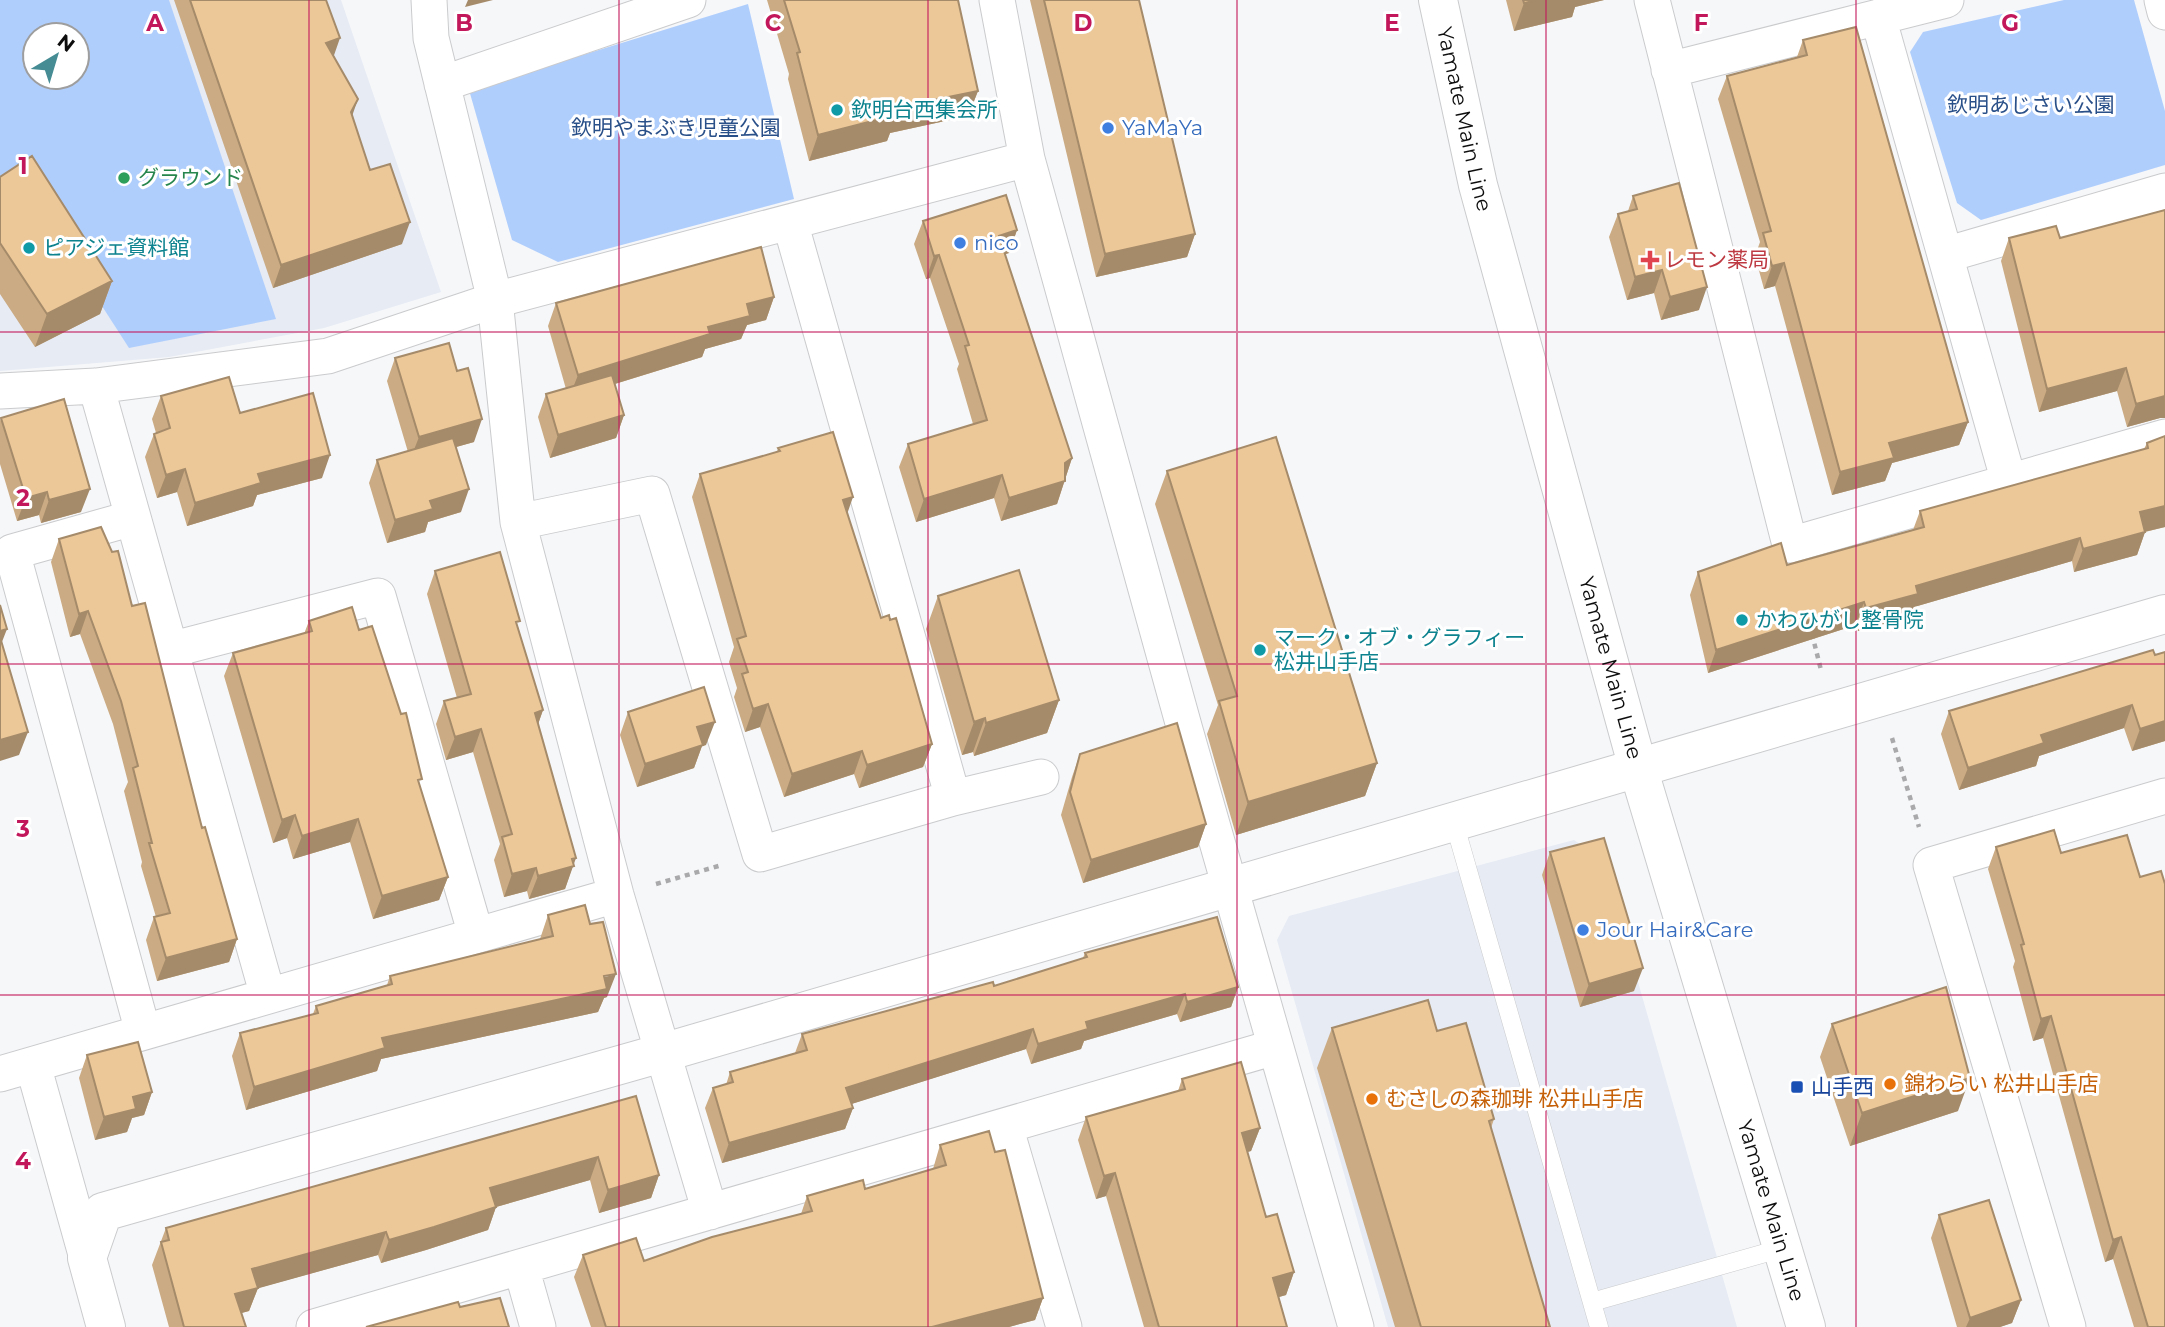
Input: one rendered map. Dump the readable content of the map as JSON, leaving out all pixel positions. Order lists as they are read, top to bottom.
{
  "streets": {
    "street": ["Yamate Main Line"]
  },
  "parks": ["欽明あじさい公園", "欽明やまぶき児童公園"],
  "places": {
    "other": [
      "欽明台西集会所",
      "YaMaYa",
      "グラウンド",
      "nico",
      "ピアジェ資料館",
      "かわひがし整骨院",
      "マーク・オブ・グラフィー 松井山手店",
      "Jour Hair&Care",
      "錦わらい 松井山手店",
      "むさしの森珈琲 松井山手店"
    ],
    "health": ["レモン薬局"],
    "transit": ["山手西"]
  },
  "north": "top right",
  "grid": {
    "columns": [
      "A",
      "B",
      "C",
      "D",
      "E",
      "F",
      "G"
    ],
    "rows": [
      "1",
      "2",
      "3",
      "4"
    ]
  }
}
